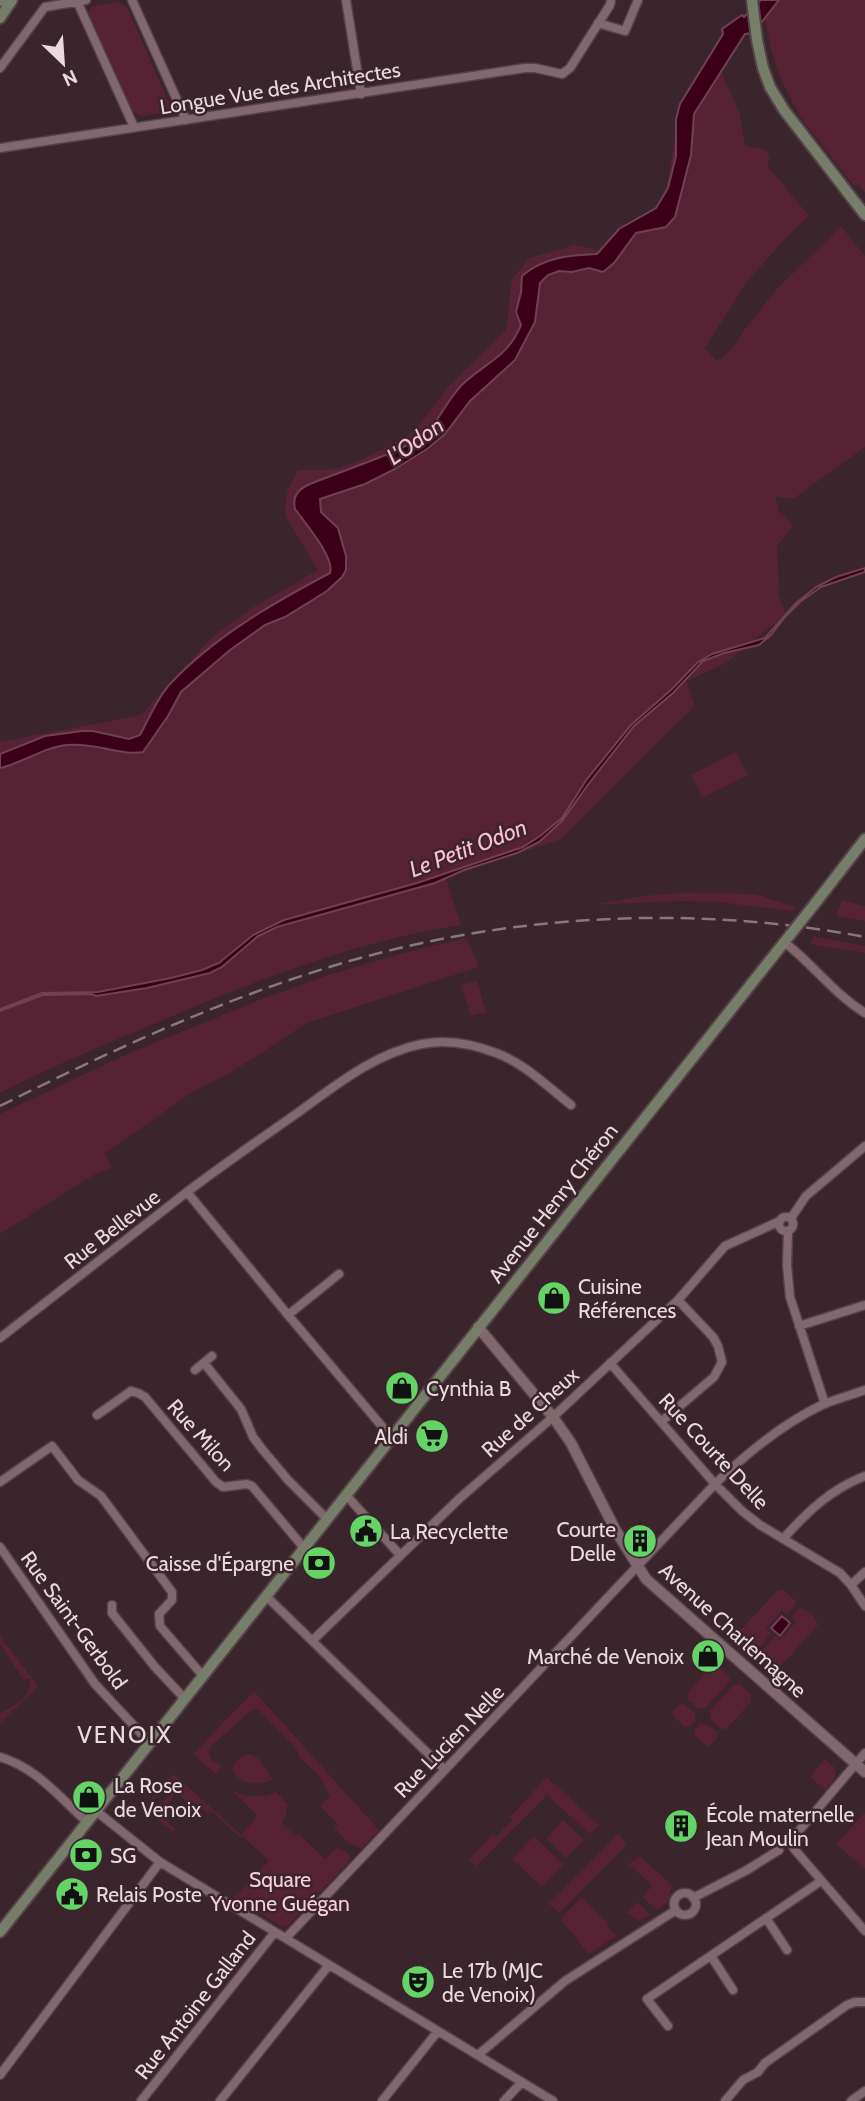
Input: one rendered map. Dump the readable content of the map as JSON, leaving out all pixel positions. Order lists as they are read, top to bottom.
{
  "streets": {
    "main road": ["Avenue Henry Chéron"],
    "street": [
      "Longue Vue des Architectes",
      "Rue Bellevue",
      "Rue de Cheux",
      "Rue Milon",
      "Rue Courte Delle",
      "Rue Saint-Gerbold",
      "Avenue Charlemagne",
      "Rue Lucien Nelle",
      "Rue Antoine Galland"
    ]
  },
  "crossings": [
    ["Avenue Henry Chéron", "Rue Bellevue"],
    ["Avenue Henry Chéron", "Rue Milon"],
    ["Avenue Henry Chéron", "Rue Saint-Gerbold"],
    ["Avenue Henry Chéron", "Avenue Charlemagne"],
    ["Rue de Cheux", "Rue Courte Delle"],
    ["Rue de Cheux", "Avenue Charlemagne"],
    ["Rue Courte Delle", "Rue Lucien Nelle"],
    ["Avenue Charlemagne", "Rue Lucien Nelle"]
  ],
  "districts": ["VENOIX"],
  "water": ["L'Odon", "Le Petit Odon"],
  "parks": ["Square Yvonne Guégan"],
  "places": {
    "shop": [
      "Cuisine Références",
      "Cynthia B",
      "Marché de Venoix",
      "La Rose de Venoix"
    ],
    "supermarket": ["Aldi"],
    "public building": ["La Recyclette", "Relais Poste"],
    "building": ["Courte Delle", "École maternelle Jean Moulin"],
    "bank": ["Caisse d'Épargne", "SG"],
    "theatre": ["Le 17b (MJC de Venoix)"]
  },
  "north": "bottom right"
}
